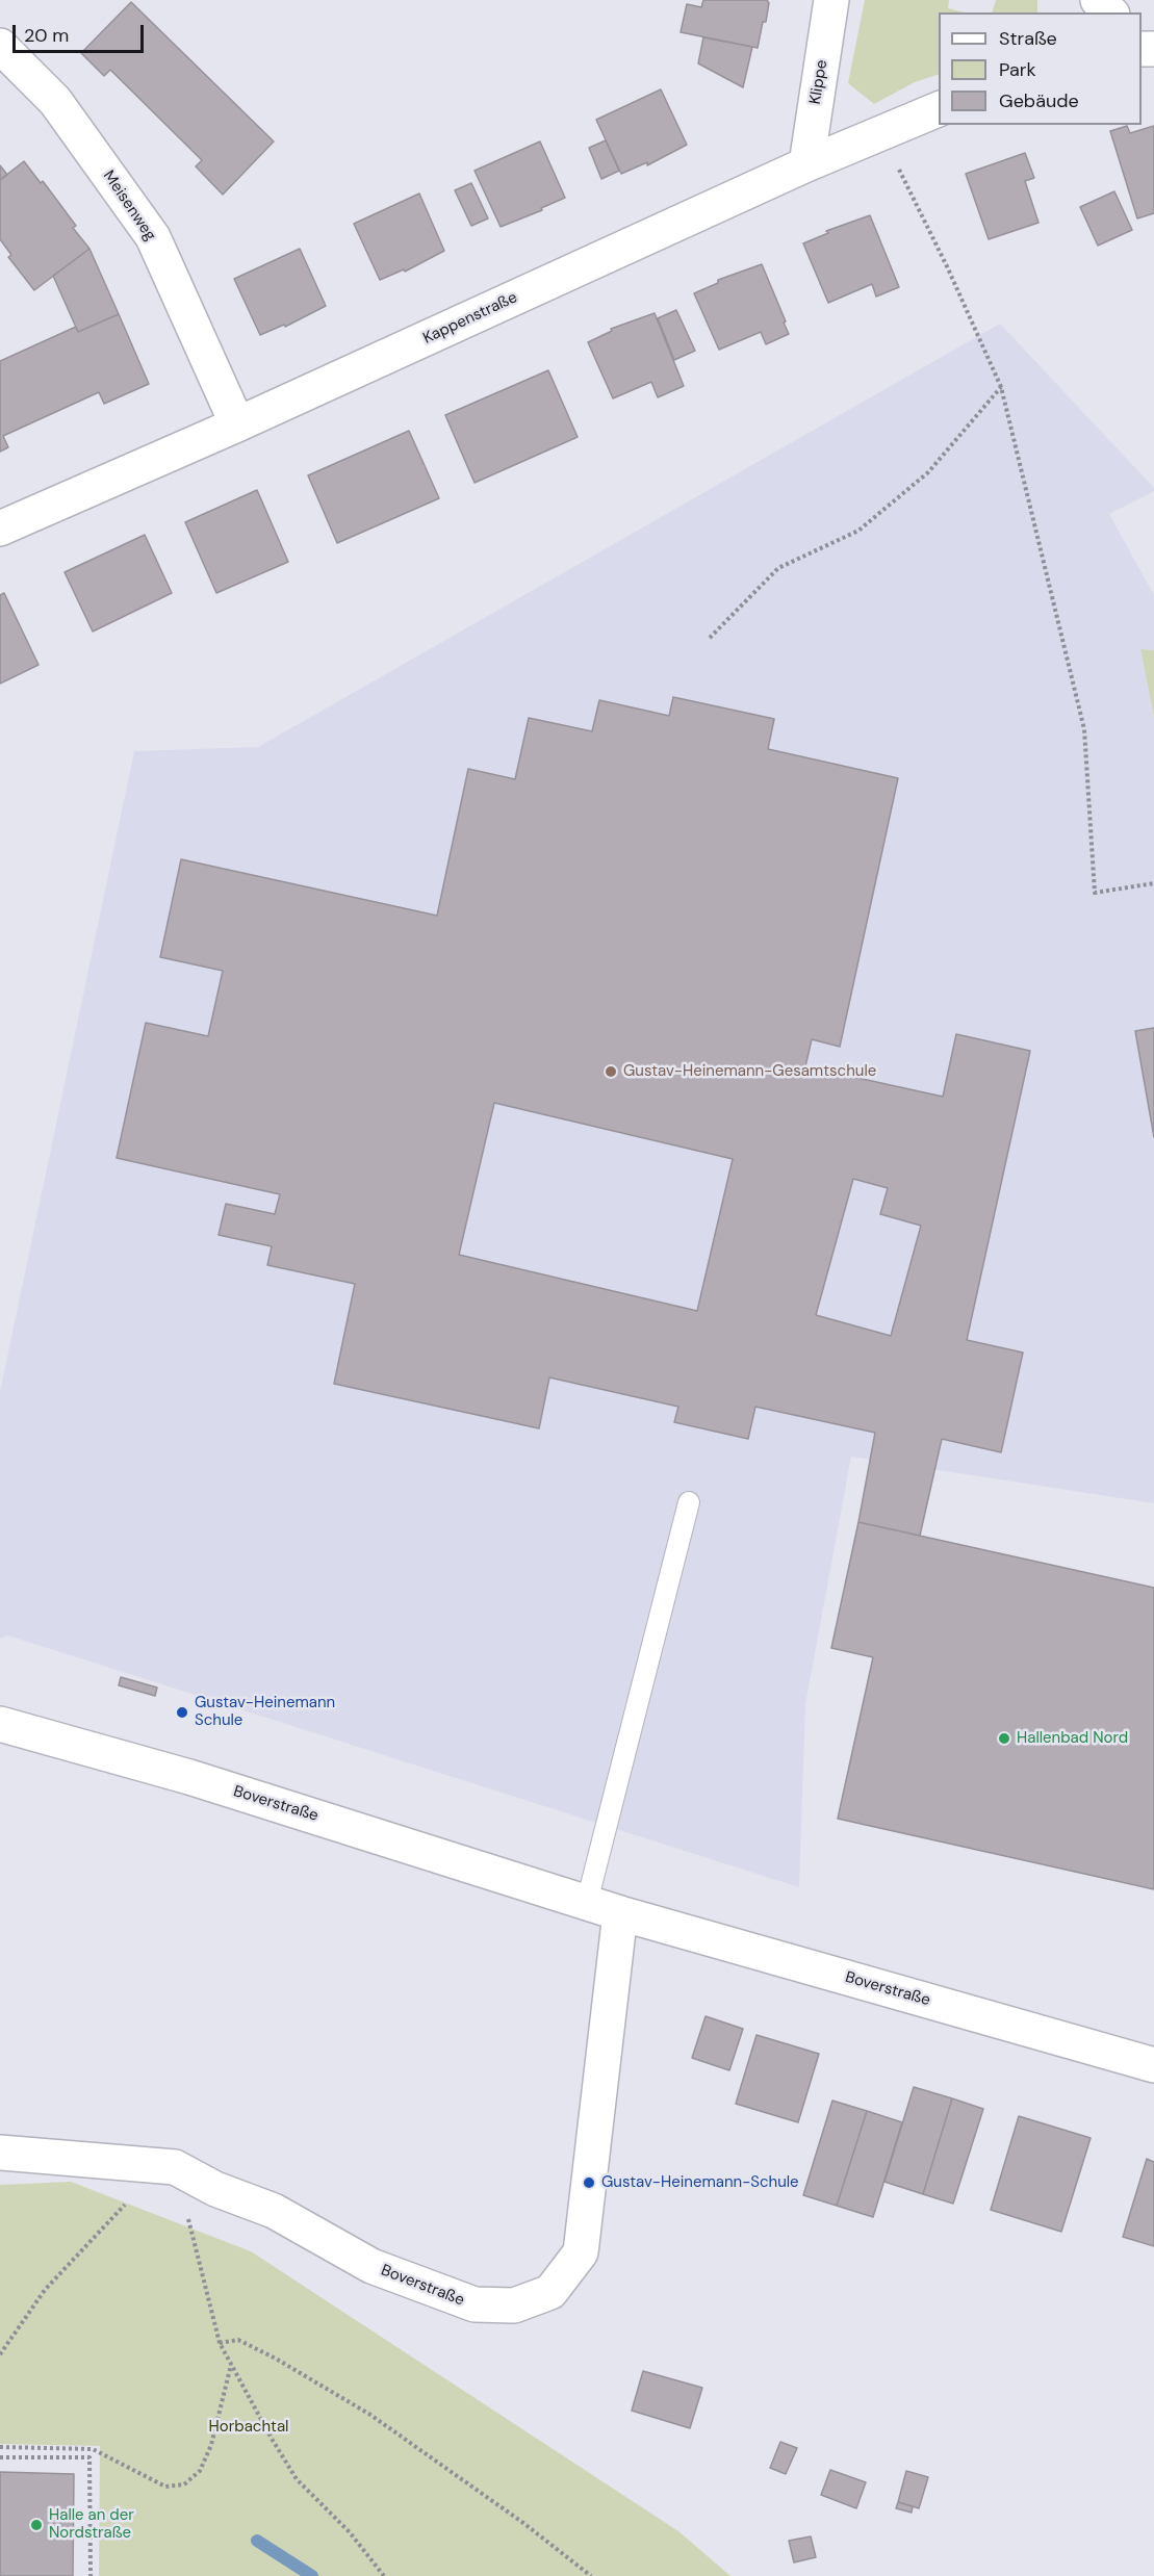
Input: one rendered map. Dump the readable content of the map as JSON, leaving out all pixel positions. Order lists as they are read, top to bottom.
{
  "streets": {
    "street": [
      "Klippe",
      "Meisenweg",
      "Kappenstraße",
      "Boverstraße"
    ]
  },
  "crossings": [
    ["Klippe", "Kappenstraße"],
    ["Meisenweg", "Kappenstraße"]
  ],
  "parks": ["Horbachtal"],
  "places": [
    "Gustav-Heinemann-Gesamtschule",
    "Gustav-Heinemann Schule",
    "Hallenbad Nord",
    "Gustav-Heinemann-Schule",
    "Halle an der Nordstraße"
  ],
  "legend": ["Straße", "Park", "Gebäude"],
  "scale_bar": "20 m"
}
